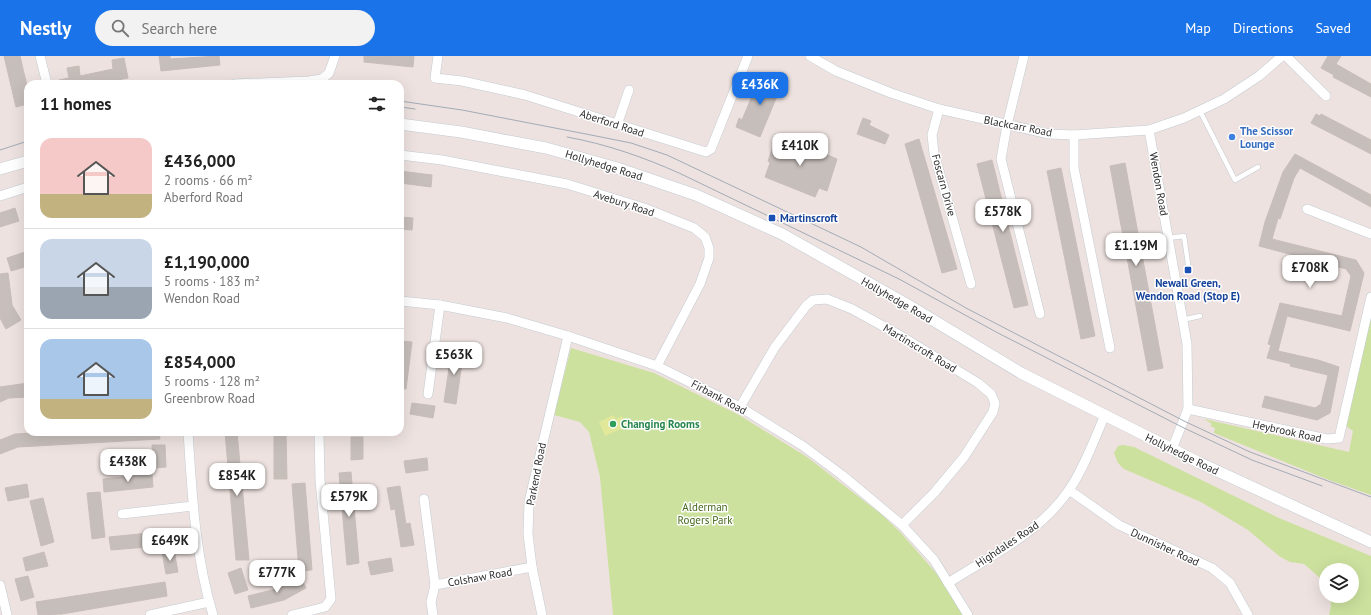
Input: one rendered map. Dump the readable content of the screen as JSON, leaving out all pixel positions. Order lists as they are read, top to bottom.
{
  "streets": {
    "street": [
      "Aberford Road",
      "Blackcarr Road",
      "Hollyhedge Road",
      "Wendon Road",
      "Foscarn Drive",
      "Avebury Road",
      "Martinscroft Road",
      "Firbank Road",
      "Heybrook Road",
      "Parkend Road",
      "Highdales Road",
      "Dunnisher Road",
      "Colshaw Road"
    ]
  },
  "crossings": [
    ["Blackcarr Road", "Wendon Road"],
    ["Blackcarr Road", "Foscarn Drive"],
    ["Hollyhedge Road", "Wendon Road"],
    ["Hollyhedge Road", "Highdales Road"],
    ["Wendon Road", "Heybrook Road"],
    ["Avebury Road", "Firbank Road"],
    ["Martinscroft Road", "Firbank Road"],
    ["Firbank Road", "Parkend Road"],
    ["Firbank Road", "Highdales Road"],
    ["Parkend Road", "Colshaw Road"],
    ["Highdales Road", "Dunnisher Road"]
  ],
  "parks": ["Alderman Rogers Park"],
  "places": {
    "other": ["The Scissor Lounge", "Changing Rooms"],
    "transit": ["Martinscroft", "Newall Green, Wendon Road (Stop E)"]
  },
  "page": {
    "header": "Nestly",
    "search": "Search here",
    "nav": ["Map", "Directions", "Saved"],
    "price": [
      "£436K",
      "£410K",
      "£578K",
      "£1.19M",
      "£708K",
      "£563K",
      "£438K",
      "£854K",
      "£579K",
      "£649K",
      "£777K"
    ],
    "heading": "11 homes",
    "list": [
      {
        "name": "£436,000",
        "note": "2 rooms · 66 m² · Aberford Road"
      },
      {
        "name": "£1,190,000",
        "note": "5 rooms · 183 m² · Wendon Road"
      },
      {
        "name": "£854,000",
        "note": "5 rooms · 128 m² · Greenbrow Road"
      }
    ]
  }
}
